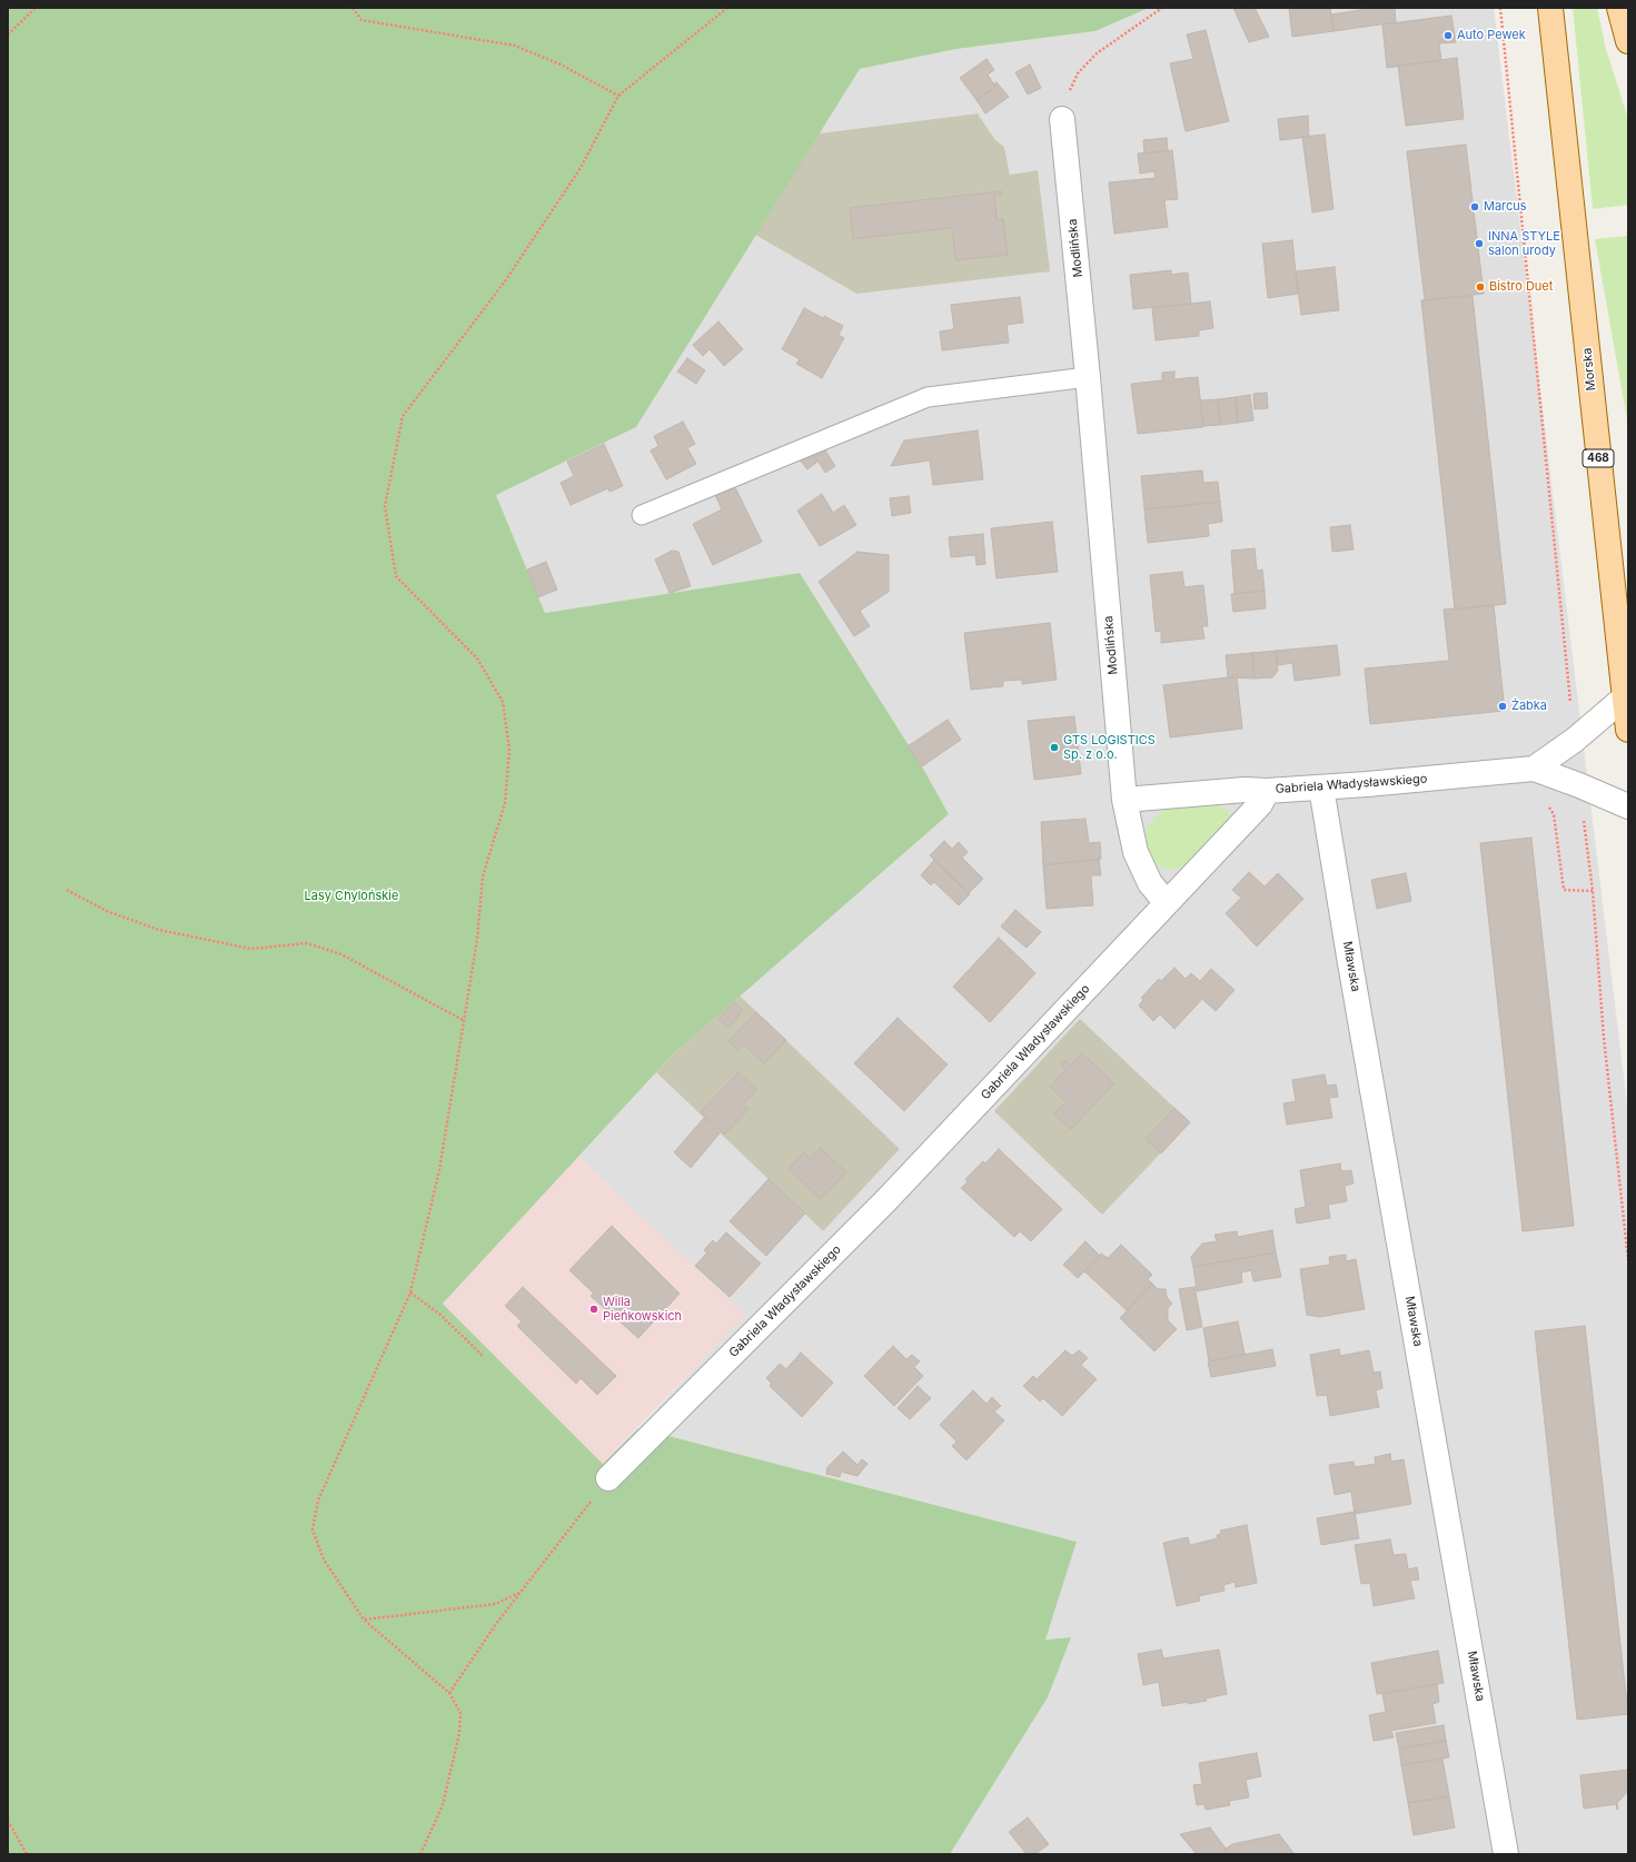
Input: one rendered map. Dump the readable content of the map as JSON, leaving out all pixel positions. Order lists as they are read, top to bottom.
{
  "streets": {
    "main road": ["Morska", "468"],
    "street": ["Modlińska", "Gabriela Władysławskiego", "Mławska"]
  },
  "crossings": [
    ["Modlińska", "Gabriela Władysławskiego"],
    ["Gabriela Władysławskiego", "Mławska"]
  ],
  "parks": ["Lasy Chylońskie"],
  "places": [
    "Auto Pewek",
    "Marcus",
    "INNA STYLE salon urody",
    "Bistro Duet",
    "Żabka",
    "GTS LOGISTICS Sp. z o.o.",
    "Willa Pieńkowskich"
  ]
}
